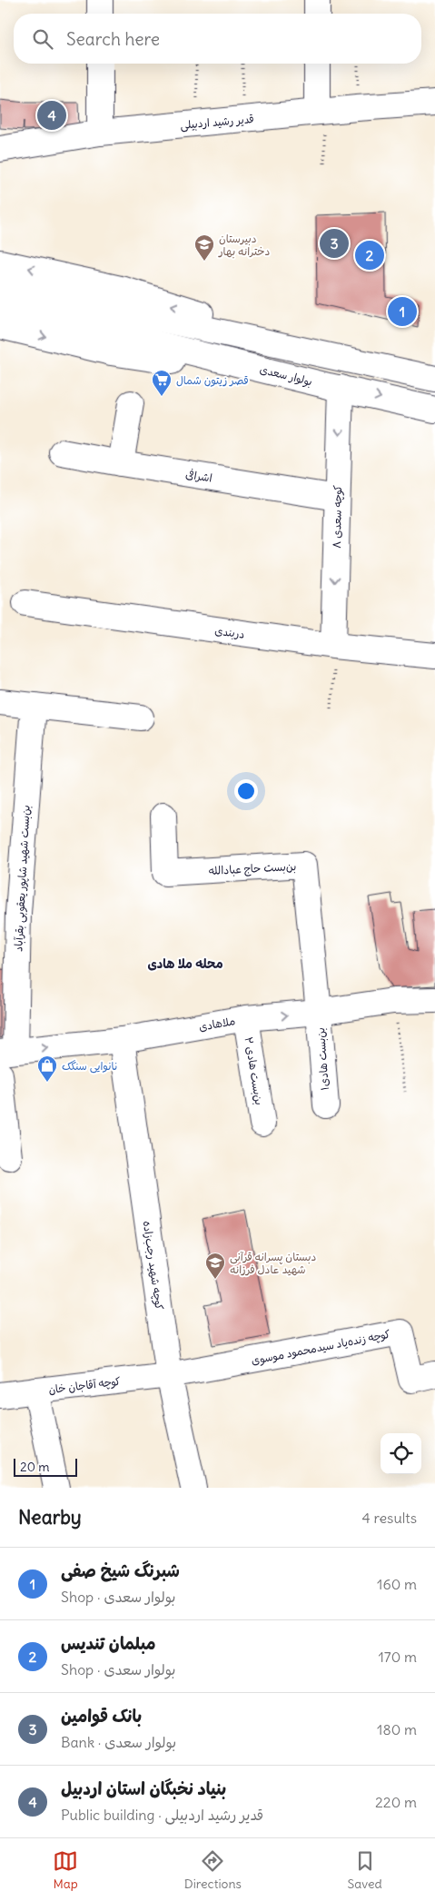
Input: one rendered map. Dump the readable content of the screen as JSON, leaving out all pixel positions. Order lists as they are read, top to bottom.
{
  "streets": {
    "street": [
      "قدیر رشید اردبیلی",
      "بولوار سعدی",
      "اشرافی",
      "کوچه سعدی ۸",
      "دربندی",
      "بن‌بست حاج عبادالله",
      "بن‌بست شهید شاپور یعقوبی بقرآباد",
      "ملاهادی",
      "بن‌بست هادی۱",
      "بن‌بست هادی ۲",
      "کوچه شهید رجب‌زاده",
      "کوچه زنده‌یاد سیدمحمود موسوی",
      "کوچه آقاجان خان"
    ]
  },
  "crossings": [
    ["بولوار سعدی", "کوچه سعدی ۸"],
    ["اشرافی", "کوچه سعدی ۸"],
    ["کوچه سعدی ۸", "دربندی"],
    ["بن‌بست حاج عبادالله", "ملاهادی"],
    ["بن‌بست حاج عبادالله", "بن‌بست هادی۱"],
    ["بن‌بست شهید شاپور یعقوبی بقرآباد", "ملاهادی"],
    ["ملاهادی", "بن‌بست هادی۱"],
    ["ملاهادی", "بن‌بست هادی ۲"],
    ["ملاهادی", "کوچه شهید رجب‌زاده"],
    ["کوچه شهید رجب‌زاده", "کوچه زنده‌یاد سیدمحمود موسوی"],
    ["کوچه شهید رجب‌زاده", "کوچه آقاجان خان"],
    ["کوچه زنده‌یاد سیدمحمود موسوی", "کوچه آقاجان خان"]
  ],
  "one_way": ["کوچه سعدی ۸", "ملاهادی"],
  "districts": ["محله ملا هادی"],
  "places": {
    "school or university": ["دبیرستان دخترانه بهار", "دبستان پسرانه قرآنی شهید عادل فرزانه"],
    "supermarket": ["قصر زیتون شمال"],
    "shop": ["نانوایی سنگک"]
  },
  "scale_bar": "20 m",
  "page": {
    "search": "Search here",
    "pins": [
      "4",
      "3",
      "2",
      "1"
    ],
    "scale": "20 m",
    "heading": ["Nearby", "4 results"],
    "list": [
      {
        "mark": "1",
        "name": "شبرنگ شیخ صفی",
        "note": "Shop · بولوار سعدی",
        "value": "160 m"
      },
      {
        "mark": "2",
        "name": "مبلمان تندیس",
        "note": "Shop · بولوار سعدی",
        "value": "170 m"
      },
      {
        "mark": "3",
        "name": "بانک قوامین",
        "note": "Bank · بولوار سعدی",
        "value": "180 m"
      },
      {
        "mark": "4",
        "name": "بنیاد نخبگان استان اردبیل",
        "note": "Public building · قدیر رشید اردبیلی",
        "value": "220 m"
      }
    ],
    "nav": ["Map", "Directions", "Saved"]
  }
}
